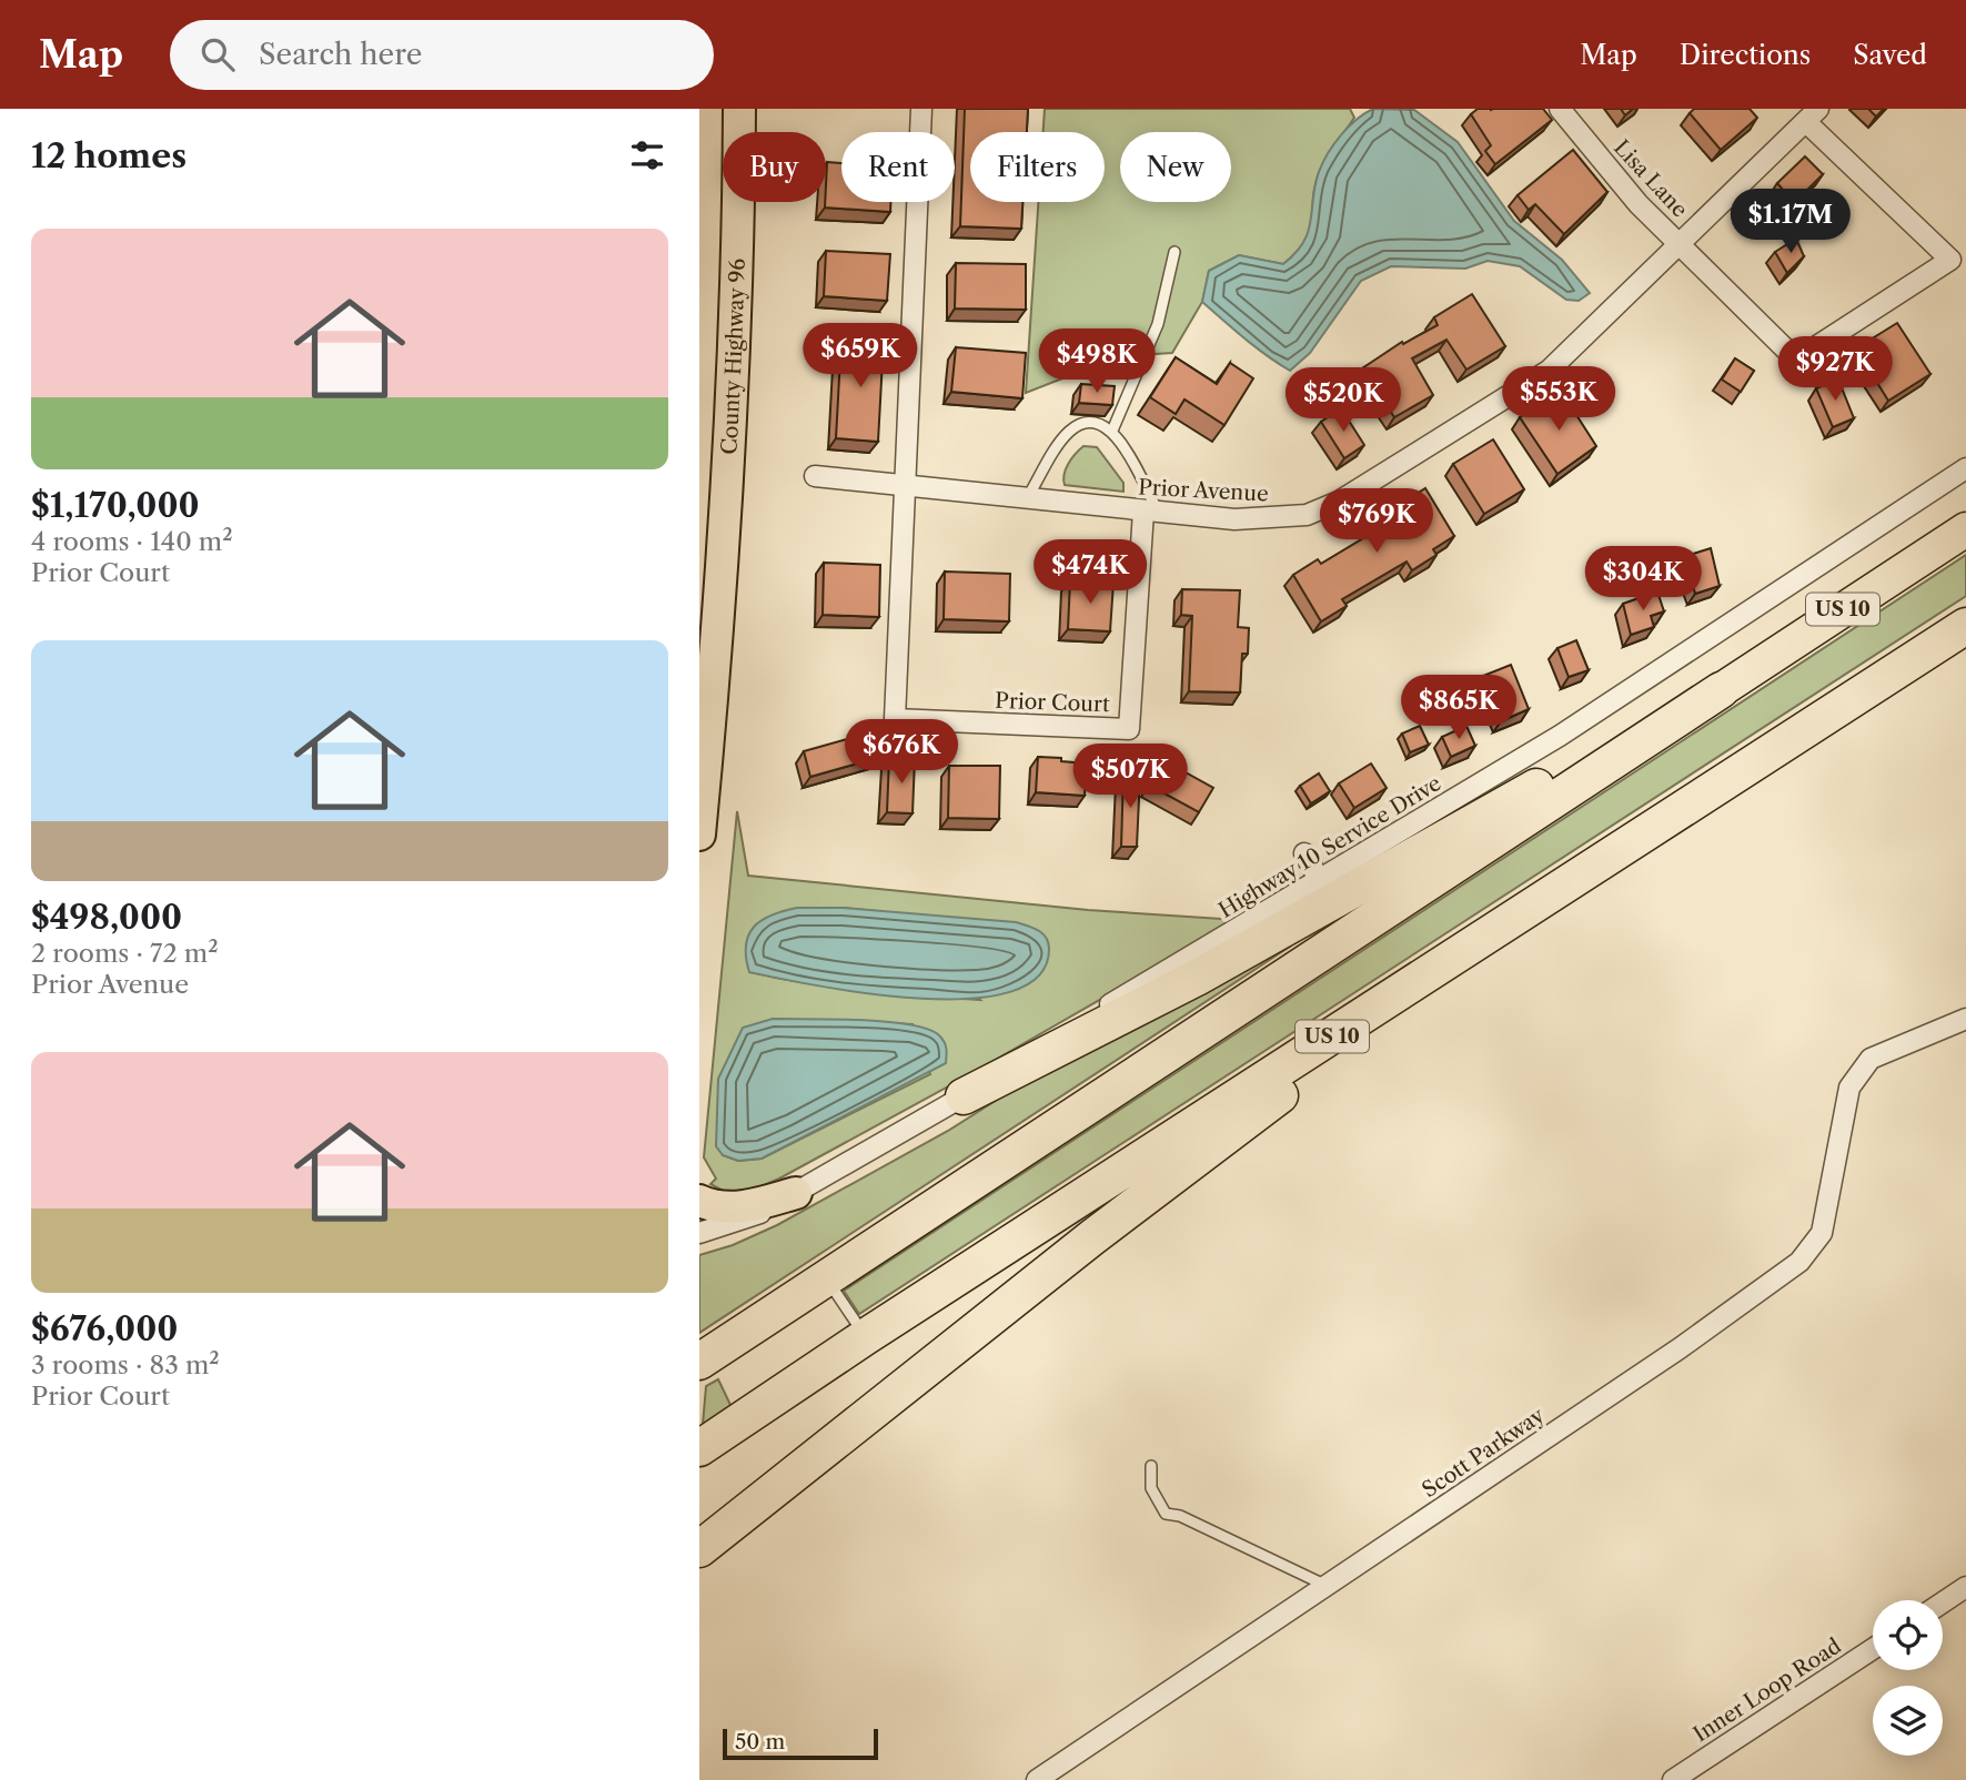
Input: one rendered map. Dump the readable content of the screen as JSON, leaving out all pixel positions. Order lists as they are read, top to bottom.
{
  "streets": {
    "highway": ["US 10"],
    "main road": ["County Highway 96"],
    "street": [
      "Lisa Lane",
      "Prior Avenue",
      "Prior Court",
      "Highway 10 Service Drive",
      "Scott Parkway",
      "Inner Loop Road"
    ]
  },
  "crossings": [
    ["Lisa Lane", "Prior Avenue"],
    ["Prior Avenue", "Prior Court"]
  ],
  "scale_bar": "50 m",
  "page": {
    "header": "Map",
    "search": "Search here",
    "nav": ["Map", "Directions", "Saved"],
    "heading": "12 homes",
    "chip": [
      "Buy",
      "Rent",
      "Filters",
      "New"
    ],
    "price": [
      "$1.17M",
      "$659K",
      "$498K",
      "$927K",
      "$553K",
      "$520K",
      "$769K",
      "$474K",
      "$304K",
      "$865K",
      "$676K",
      "$507K"
    ],
    "list": [
      {
        "name": "$1,170,000",
        "note": "4 rooms · 140 m² · Prior Court"
      },
      {
        "name": "$498,000",
        "note": "2 rooms · 72 m² · Prior Avenue"
      },
      {
        "name": "$676,000",
        "note": "3 rooms · 83 m² · Prior Court"
      }
    ],
    "scale": "50 m"
  }
}
